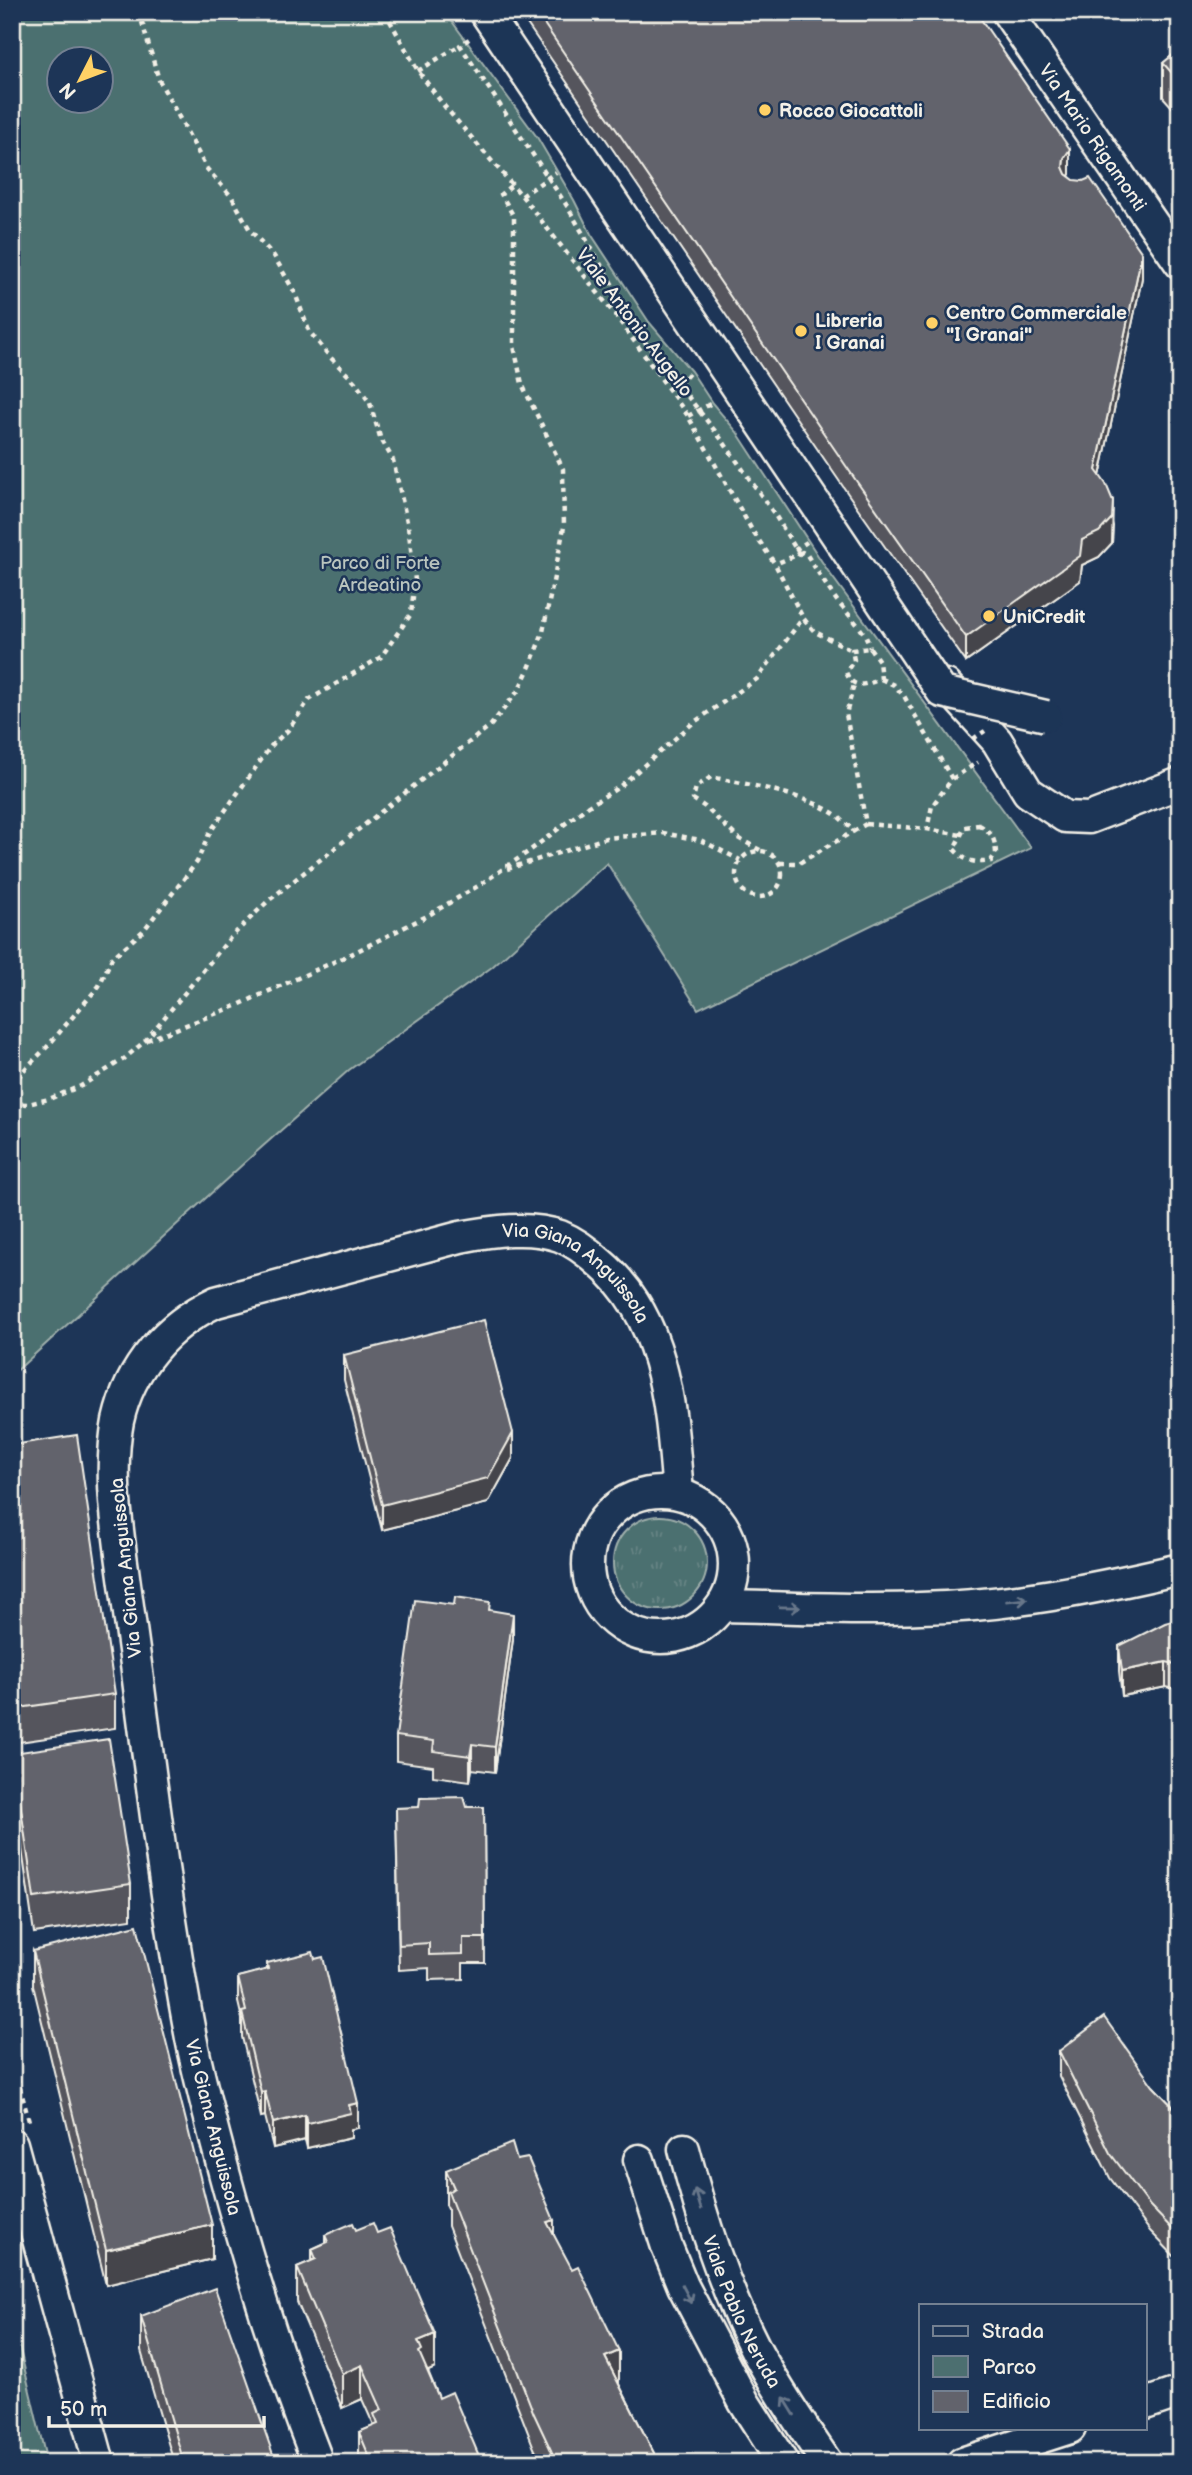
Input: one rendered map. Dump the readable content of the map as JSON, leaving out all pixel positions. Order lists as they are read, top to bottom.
{
  "streets": {
    "street": ["Via Mario Rigamonti", "Via Giana Anguissola", "Viale Pablo Neruda"],
    "path": ["Viale Antonio Augello"]
  },
  "parks": ["Parco di Forte Ardeatino"],
  "places": [
    "Rocco Giocattoli",
    "Centro Commerciale \"I Granai\"",
    "Libreria I Granai",
    "UniCredit"
  ],
  "legend": ["Strada", "Parco", "Edificio"],
  "scale_bar": "50 m",
  "north": "bottom left"
}
